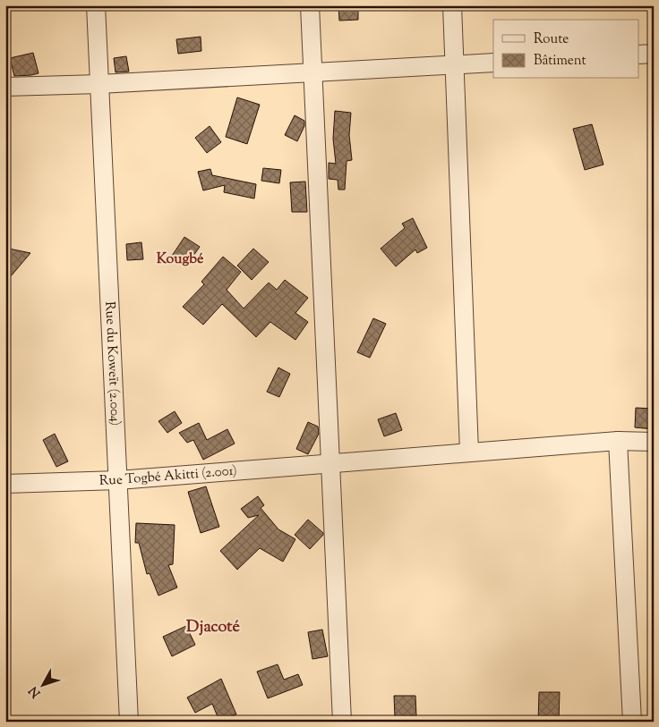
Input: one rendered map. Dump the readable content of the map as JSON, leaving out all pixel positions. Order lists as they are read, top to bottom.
{
  "streets": {
    "street": ["Rue du Koweït (2.004)", "Rue Togbé Akitti (2.001)"]
  },
  "crossings": [
    ["Rue du Koweït (2.004)", "Rue Togbé Akitti (2.001)"]
  ],
  "districts": ["Kougbé", "Djacoté"],
  "legend": ["Route", "Bâtiment"],
  "north": "bottom left"
}
